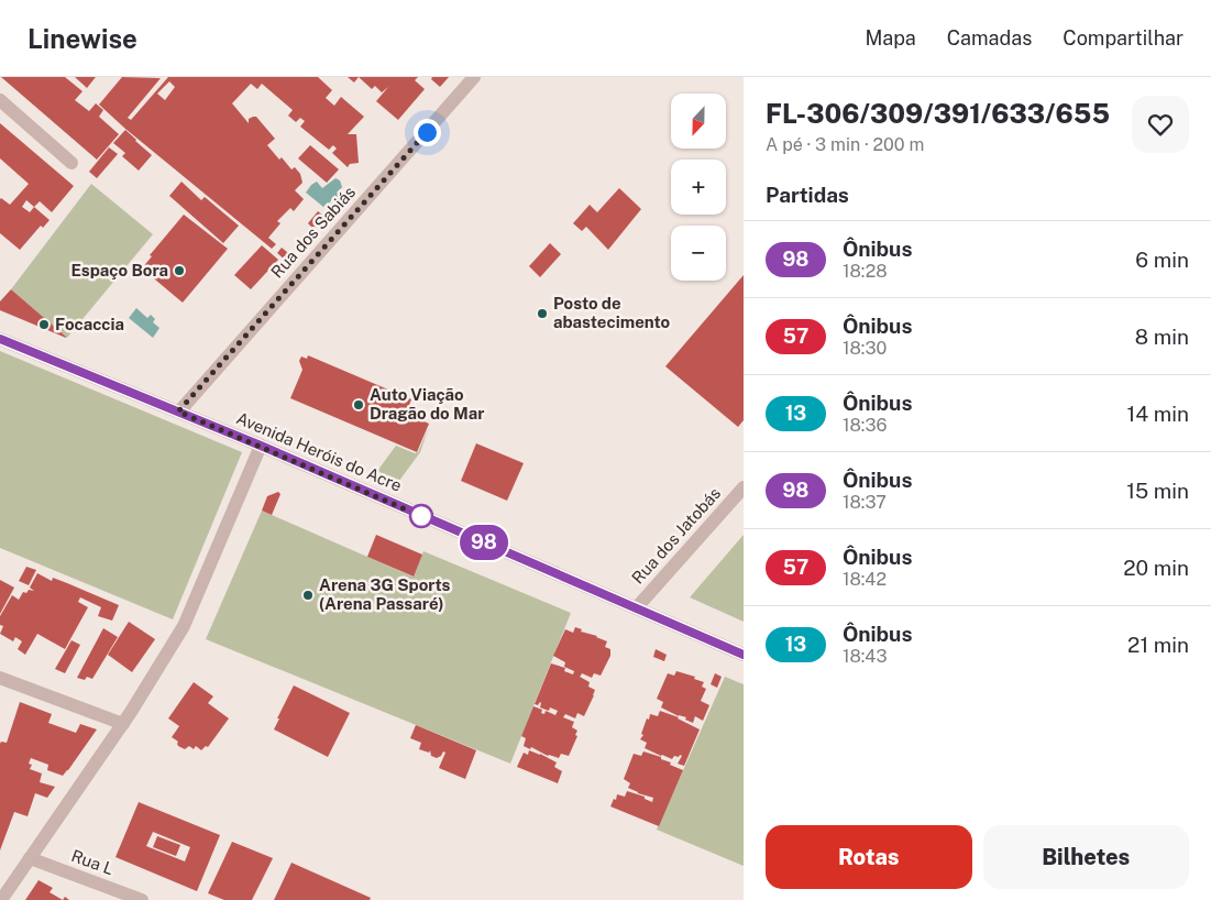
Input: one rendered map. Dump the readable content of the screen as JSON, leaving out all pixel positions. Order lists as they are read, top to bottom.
{
  "streets": {
    "street": [
      "Rua dos Sabiás",
      "Avenida Heróis do Acre",
      "Rua dos Jatobás",
      "Rua L"
    ]
  },
  "crossings": [
    ["Rua dos Sabiás", "Avenida Heróis do Acre"],
    ["Avenida Heróis do Acre", "Rua dos Jatobás"]
  ],
  "places": [
    "Espaço Bora",
    "Posto de abastecimento",
    "Focaccia",
    "Auto Viação Dragão do Mar",
    "Arena 3G Sports (Arena Passaré)"
  ],
  "lines": ["bus line 98"],
  "north": "bottom",
  "page": {
    "header": "Linewise",
    "nav": ["Mapa", "Camadas", "Compartilhar"],
    "on_map": "98",
    "heading": [
      ["FL-306/309/391/633/655", "A pé · 3 min · 200 m"],
      "Partidas"
    ],
    "map_buttons": ["+", "−"],
    "list": [
      {
        "mark": "98",
        "name": "Ônibus",
        "note": "18:28",
        "value": "6 min"
      },
      {
        "mark": "57",
        "name": "Ônibus",
        "note": "18:30",
        "value": "8 min"
      },
      {
        "mark": "13",
        "name": "Ônibus",
        "note": "18:36",
        "value": "14 min"
      },
      {
        "mark": "98",
        "name": "Ônibus",
        "note": "18:37",
        "value": "15 min"
      },
      {
        "mark": "57",
        "name": "Ônibus",
        "note": "18:42",
        "value": "20 min"
      },
      {
        "mark": "13",
        "name": "Ônibus",
        "note": "18:43",
        "value": "21 min"
      }
    ],
    "buttons": ["Rotas", "Bilhetes"]
  }
}
